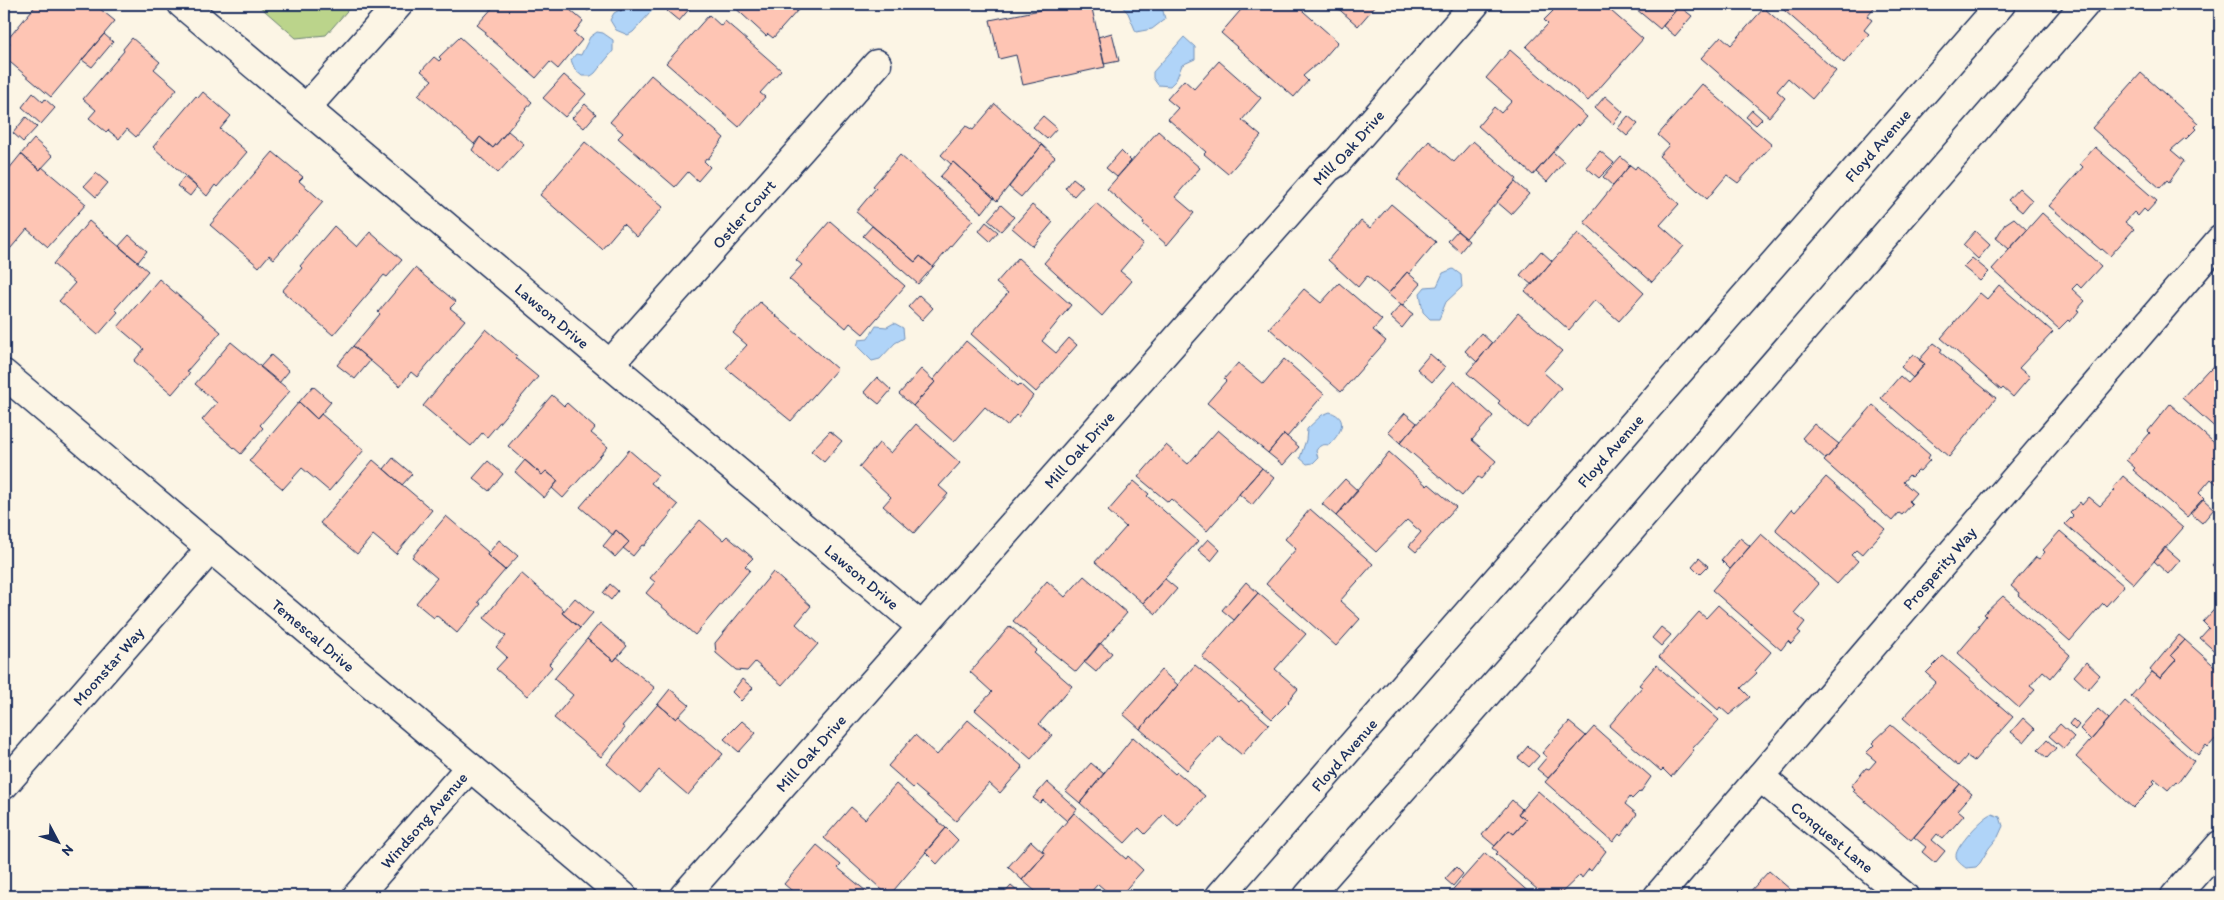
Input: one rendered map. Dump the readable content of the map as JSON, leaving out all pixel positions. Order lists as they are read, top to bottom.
{
  "streets": {
    "street": [
      "Floyd Avenue",
      "Mill Oak Drive",
      "Ostler Court",
      "Lawson Drive",
      "Prosperity Way",
      "Temescal Drive",
      "Moonstar Way",
      "Windsong Avenue",
      "Conquest Lane"
    ]
  },
  "crossings": [
    ["Mill Oak Drive", "Lawson Drive"],
    ["Ostler Court", "Lawson Drive"],
    ["Prosperity Way", "Conquest Lane"],
    ["Temescal Drive", "Moonstar Way"],
    ["Temescal Drive", "Windsong Avenue"]
  ],
  "north": "bottom right"
}
